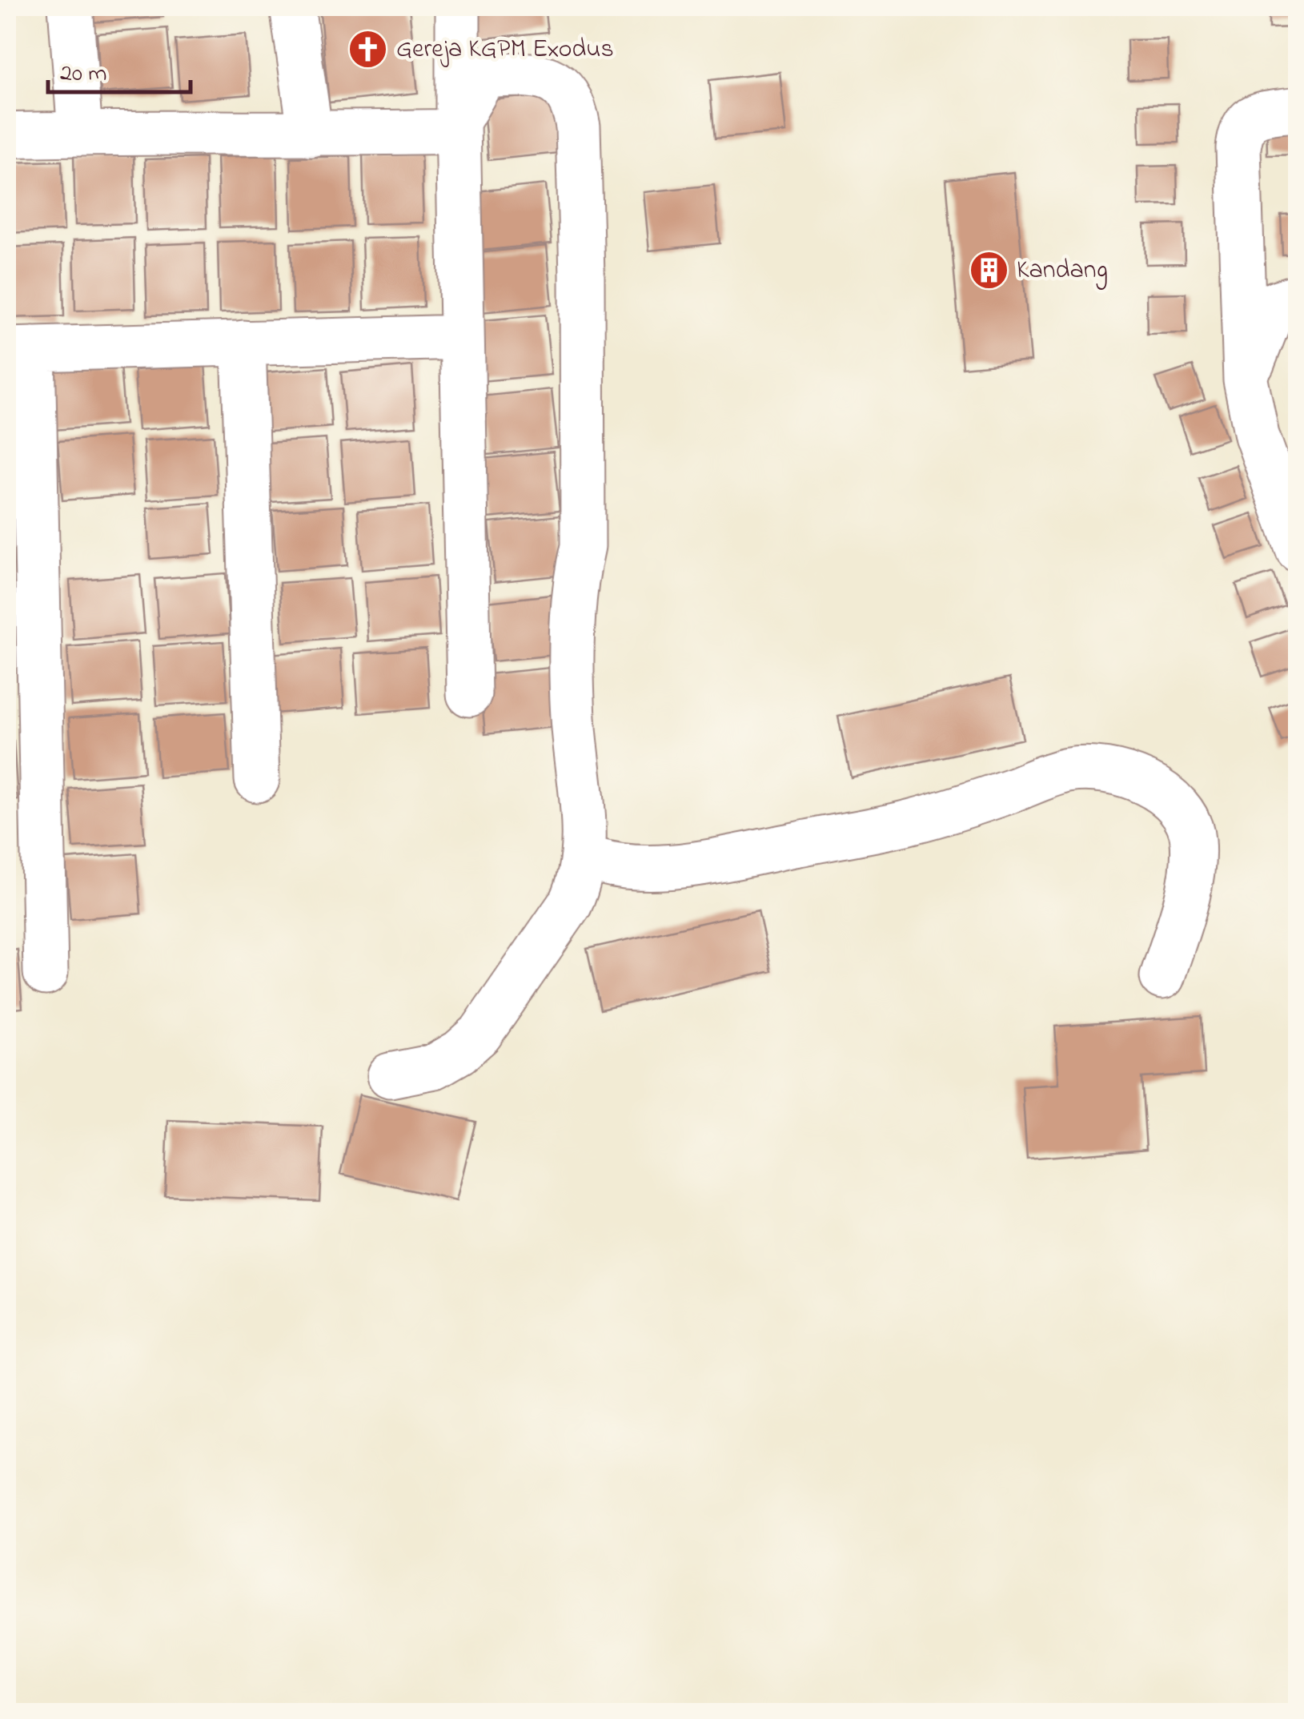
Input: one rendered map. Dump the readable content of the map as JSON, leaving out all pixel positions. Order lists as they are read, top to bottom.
{
  "places": {
    "church": ["Gereja KGPM Exodus"],
    "building": ["Kandang"]
  },
  "scale_bar": "20 m"
}
